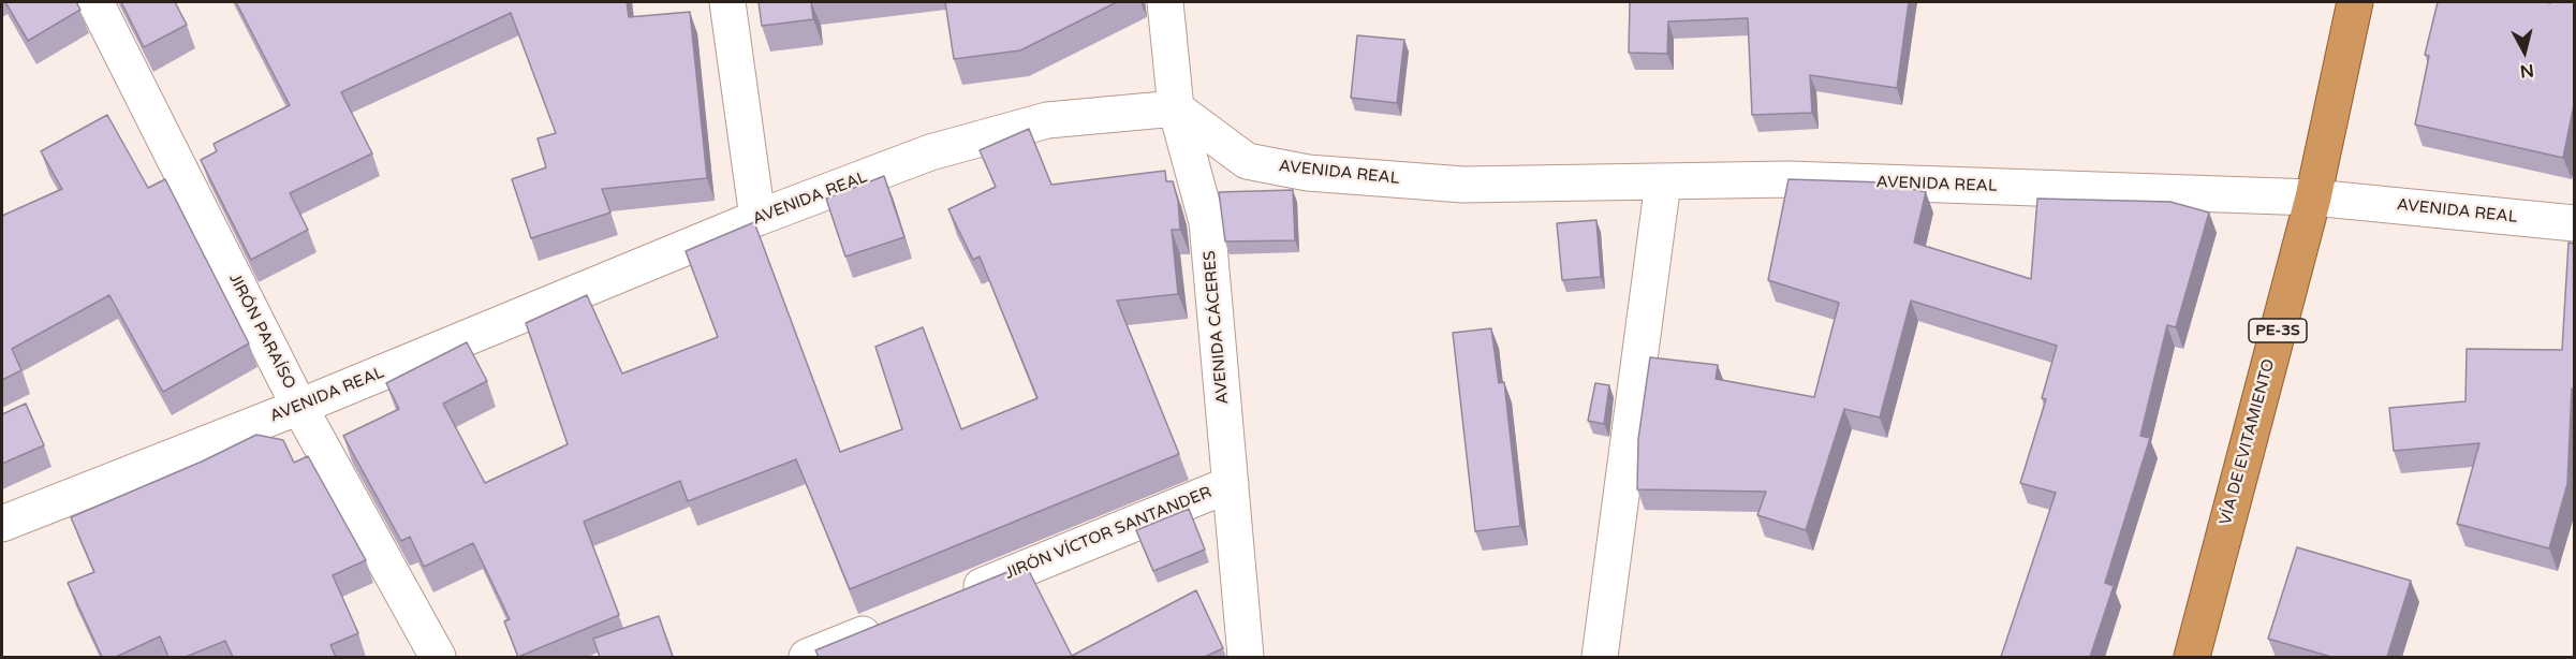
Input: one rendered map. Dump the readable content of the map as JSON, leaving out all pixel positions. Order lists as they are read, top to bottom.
{
  "streets": {
    "highway": ["PE-3S", "VÍA DE EVITAMIENTO"],
    "street": [
      "AVENIDA REAL",
      "AVENIDA CÁCERES",
      "JIRÓN PARAÍSO",
      "JIRÓN VÍCTOR SANTANDER"
    ]
  },
  "crossings": [
    ["AVENIDA REAL", "AVENIDA CÁCERES"],
    ["AVENIDA REAL", "JIRÓN PARAÍSO"],
    ["AVENIDA REAL", "VÍA DE EVITAMIENTO"],
    ["AVENIDA CÁCERES", "JIRÓN VÍCTOR SANTANDER"]
  ],
  "north": "bottom"
}
